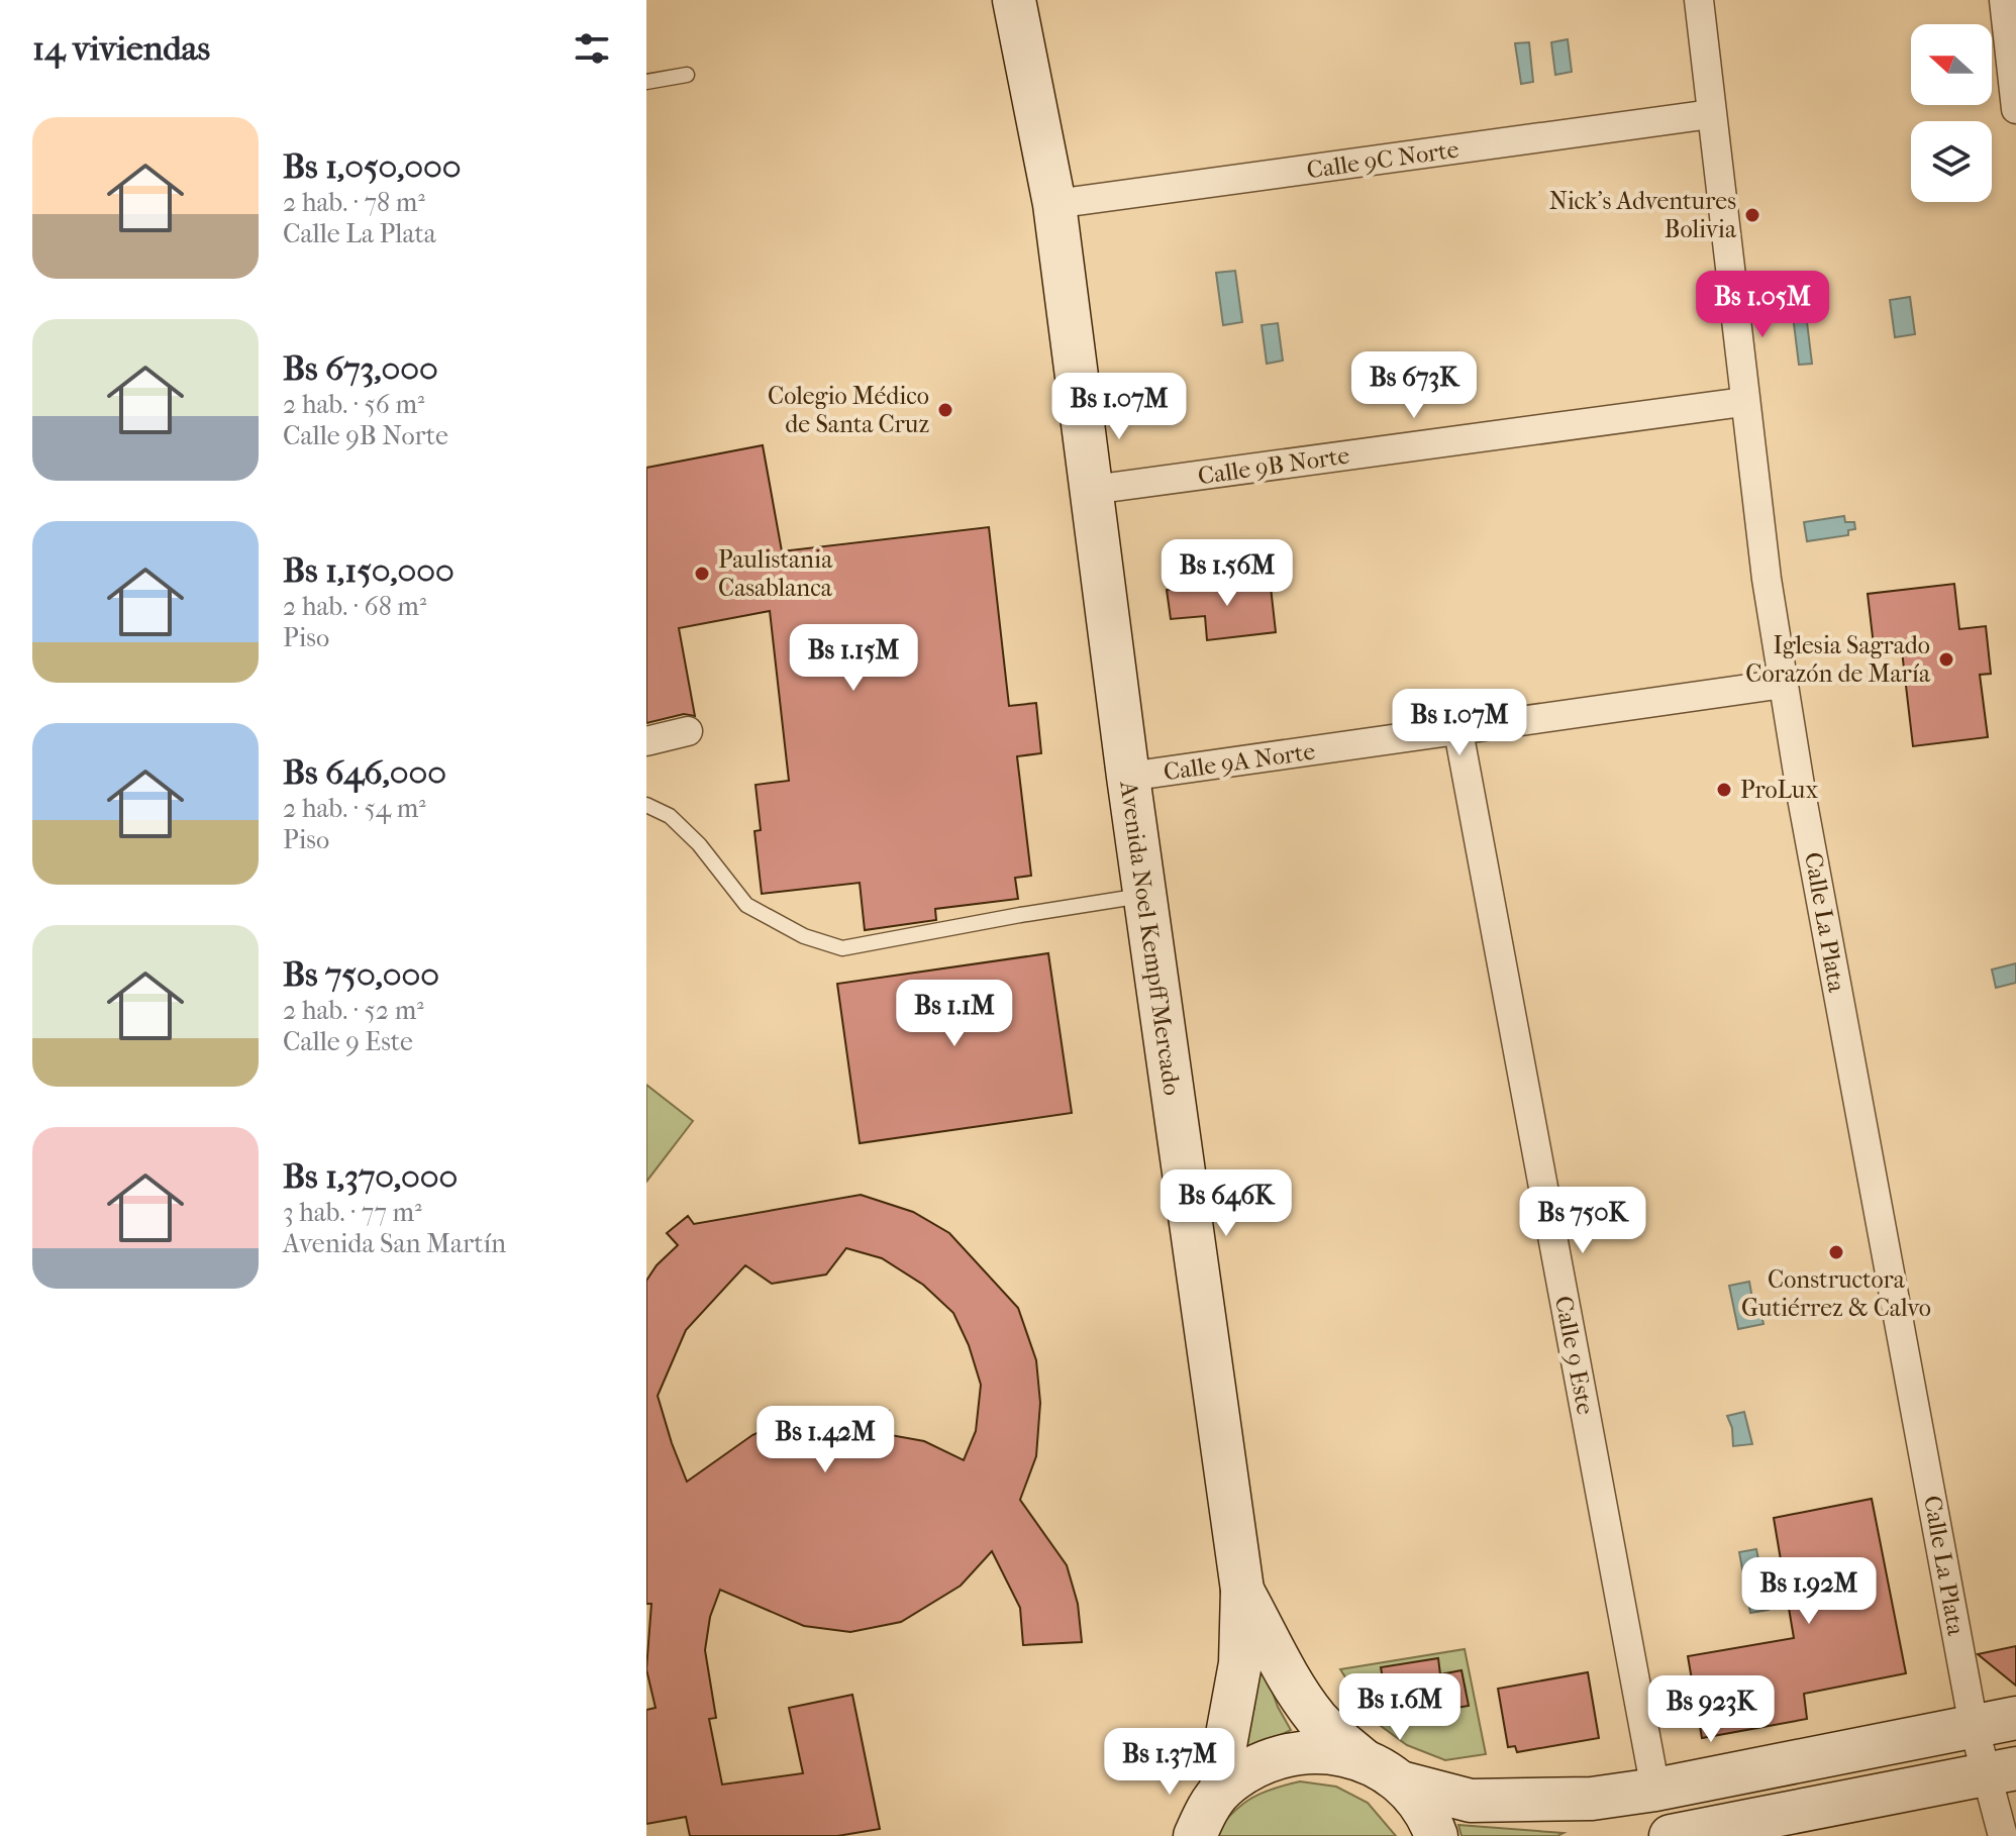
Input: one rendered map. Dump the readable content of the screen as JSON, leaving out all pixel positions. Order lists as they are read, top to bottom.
{
  "streets": {
    "main road": ["Avenida Noel Kempff Mercado"],
    "street": [
      "Calle 9C Norte",
      "Calle 9B Norte",
      "Calle 9A Norte",
      "Calle La Plata",
      "Calle 9 Este"
    ]
  },
  "crossings": [
    ["Calle 9C Norte", "Calle La Plata"],
    ["Calle 9C Norte", "Avenida Noel Kempff Mercado"],
    ["Calle 9B Norte", "Calle La Plata"],
    ["Calle 9B Norte", "Avenida Noel Kempff Mercado"],
    ["Calle 9A Norte", "Calle La Plata"],
    ["Calle 9A Norte", "Avenida Noel Kempff Mercado"],
    ["Calle 9A Norte", "Calle 9 Este"]
  ],
  "places": [
    "Nick's Adventures Bolivia",
    "Colegio Médico de Santa Cruz",
    "Paulistania Casablanca",
    "Iglesia Sagrado Corazón de María",
    "ProLux",
    "Constructora Gutiérrez & Calvo"
  ],
  "north": "left",
  "page": {
    "heading": "14 viviendas",
    "list": [
      {
        "name": "Bs 1,050,000",
        "note": "2 hab. · 78 m² · Calle La Plata"
      },
      {
        "name": "Bs 673,000",
        "note": "2 hab. · 56 m² · Calle 9B Norte"
      },
      {
        "name": "Bs 1,150,000",
        "note": "2 hab. · 68 m² · Piso"
      },
      {
        "name": "Bs 646,000",
        "note": "2 hab. · 54 m² · Piso"
      },
      {
        "name": "Bs 750,000",
        "note": "2 hab. · 52 m² · Calle 9 Este"
      },
      {
        "name": "Bs 1,370,000",
        "note": "3 hab. · 77 m² · Avenida San Martín"
      }
    ],
    "price": [
      "Bs 1.05M",
      "Bs 673K",
      "Bs 1.07M",
      "Bs 1.56M",
      "Bs 1.15M",
      "Bs 1.07M",
      "Bs 1.1M",
      "Bs 646K",
      "Bs 750K",
      "Bs 1.42M",
      "Bs 1.92M",
      "Bs 1.6M",
      "Bs 923K",
      "Bs 1.37M"
    ]
  }
}
